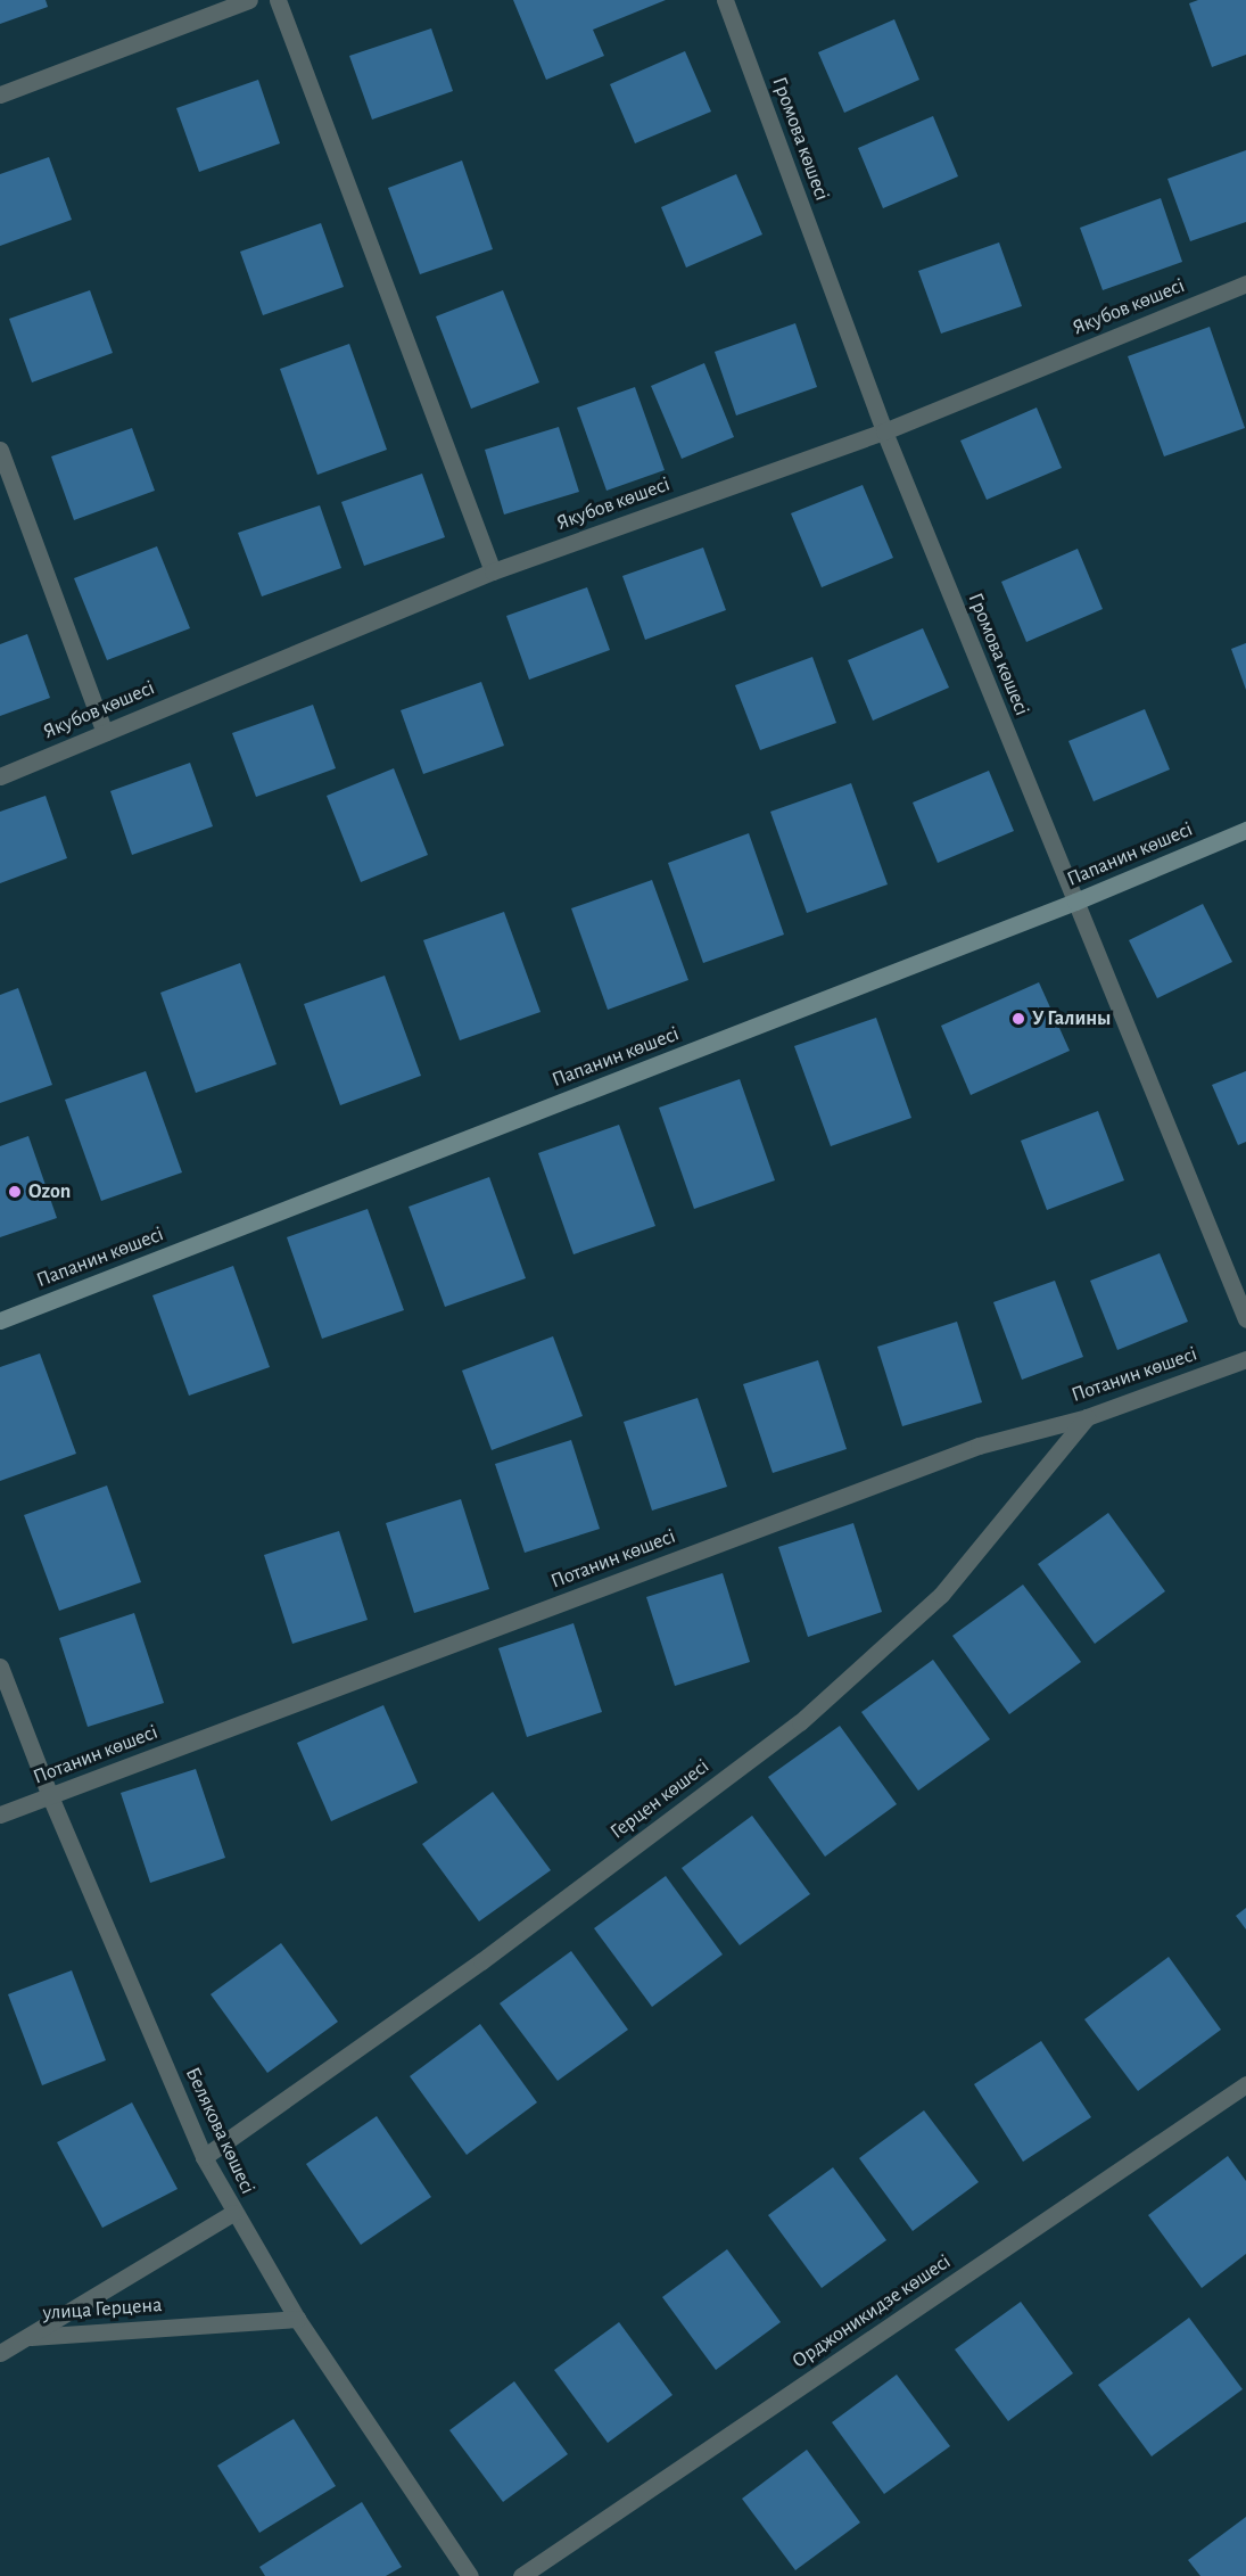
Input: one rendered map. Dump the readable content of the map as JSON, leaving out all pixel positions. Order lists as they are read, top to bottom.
{
  "streets": {
    "main road": ["Папанин көшесі"],
    "street": [
      "Громова көшесі",
      "Якубов көшесі",
      "Потанин көшесі",
      "Герцен көшесі",
      "Белякова көшесі",
      "улица Герцена",
      "Орджоникидзе көшесі"
    ]
  },
  "crossings": [
    ["Громова көшесі", "Якубов көшесі"],
    ["Громова көшесі", "Папанин көшесі"],
    ["Потанин көшесі", "Герцен көшесі"],
    ["Потанин көшесі", "Белякова көшесі"],
    ["Герцен көшесі", "Белякова көшесі"],
    ["Белякова көшесі", "улица Герцена"]
  ],
  "places": ["У Галины", "Ozon"]
}
